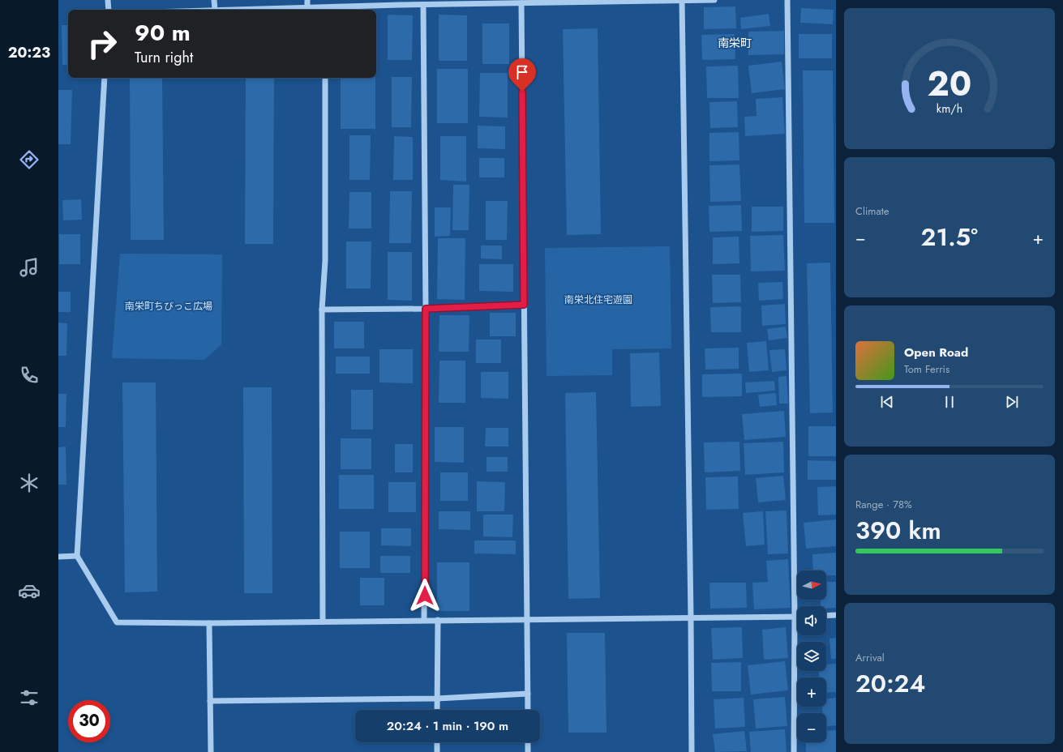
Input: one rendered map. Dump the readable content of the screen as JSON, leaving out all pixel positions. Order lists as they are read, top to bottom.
{
  "districts": ["南栄町"],
  "parks": ["南栄北住宅遊園", "南栄町ちびっこ広場"],
  "north": "right",
  "page": {
    "tabs": "20:23",
    "turn": ["90 m", "Turn right"],
    "tile": [
      "Climate",
      ["Range · 78%", "390 km"],
      ["Arrival", "20:24"]
    ],
    "heat": ["−", "21.5°", "+"],
    "song": ["Open Road", "Tom Ferris"],
    "map_buttons": ["+", "−"],
    "limit": "30",
    "trip": "20:24 · 1 min · 190 m",
    "gauge": ["20", "km/h"]
  }
}
